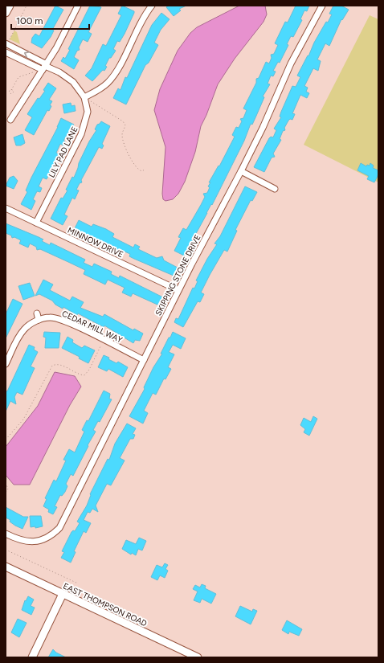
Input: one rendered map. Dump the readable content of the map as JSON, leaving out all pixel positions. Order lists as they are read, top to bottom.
{
  "streets": {
    "main road": ["EAST THOMPSON ROAD"],
    "street": [
      "LILY PAD LANE",
      "MINNOW DRIVE",
      "SKIPPING STONE DRIVE",
      "CEDAR MILL WAY"
    ]
  },
  "crossings": [
    ["LILY PAD LANE", "MINNOW DRIVE"],
    ["MINNOW DRIVE", "SKIPPING STONE DRIVE"],
    ["SKIPPING STONE DRIVE", "CEDAR MILL WAY"]
  ],
  "scale_bar": "100 m"
}
